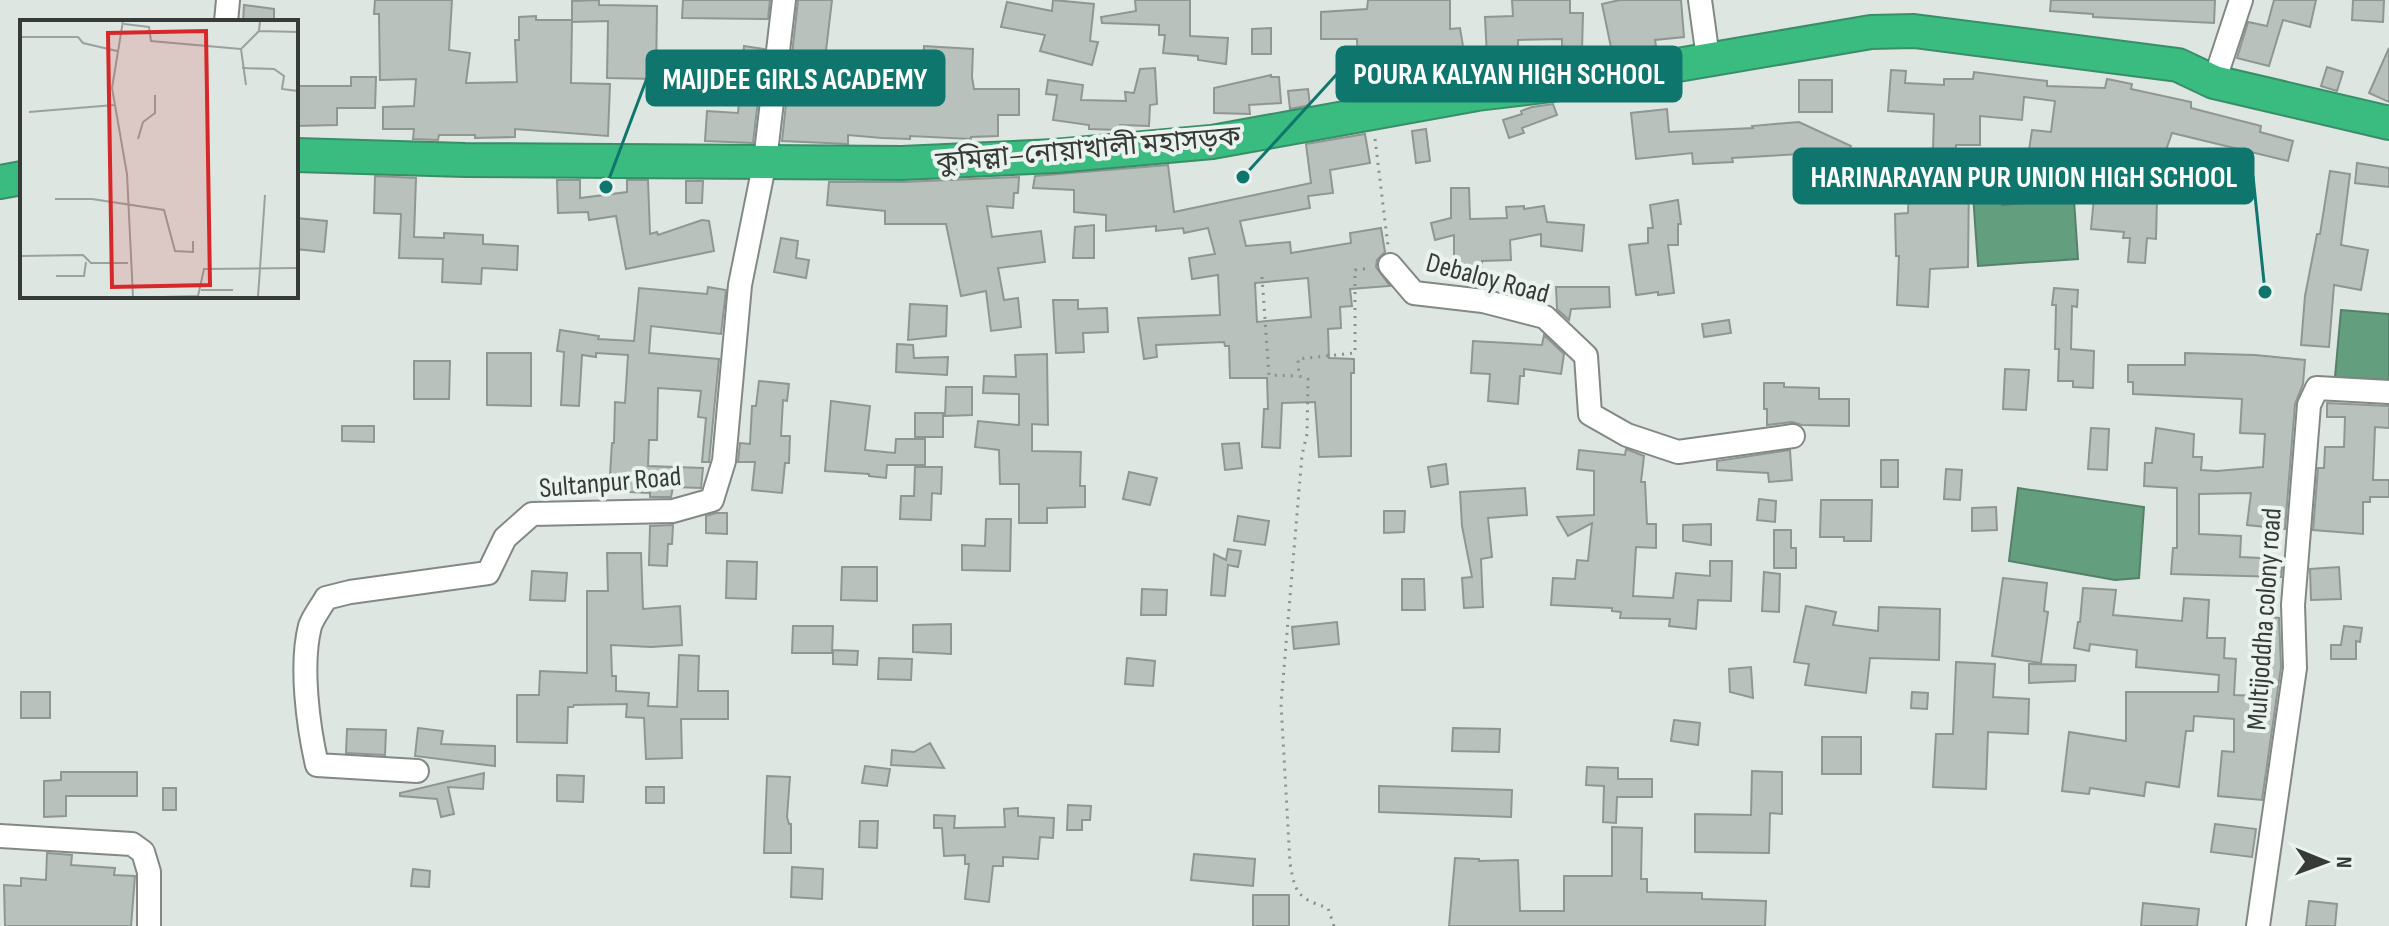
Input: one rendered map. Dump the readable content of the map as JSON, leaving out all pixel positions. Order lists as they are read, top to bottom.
{
  "streets": {
    "highway": ["কুমিল্লা–নোয়াখালী মহাসড়ক"],
    "street": ["Debaloy Road", "Sultanpur Road", "Multijoddha colony road"]
  },
  "crossings": [
    ["কুমিল্লা–নোয়াখালী মহাসড়ক", "Sultanpur Road"]
  ],
  "places": ["POURA KALYAN HIGH SCHOOL", "MAIJDEE GIRLS ACADEMY", "HARINARAYAN PUR UNION HIGH SCHOOL"],
  "north": "right"
}
